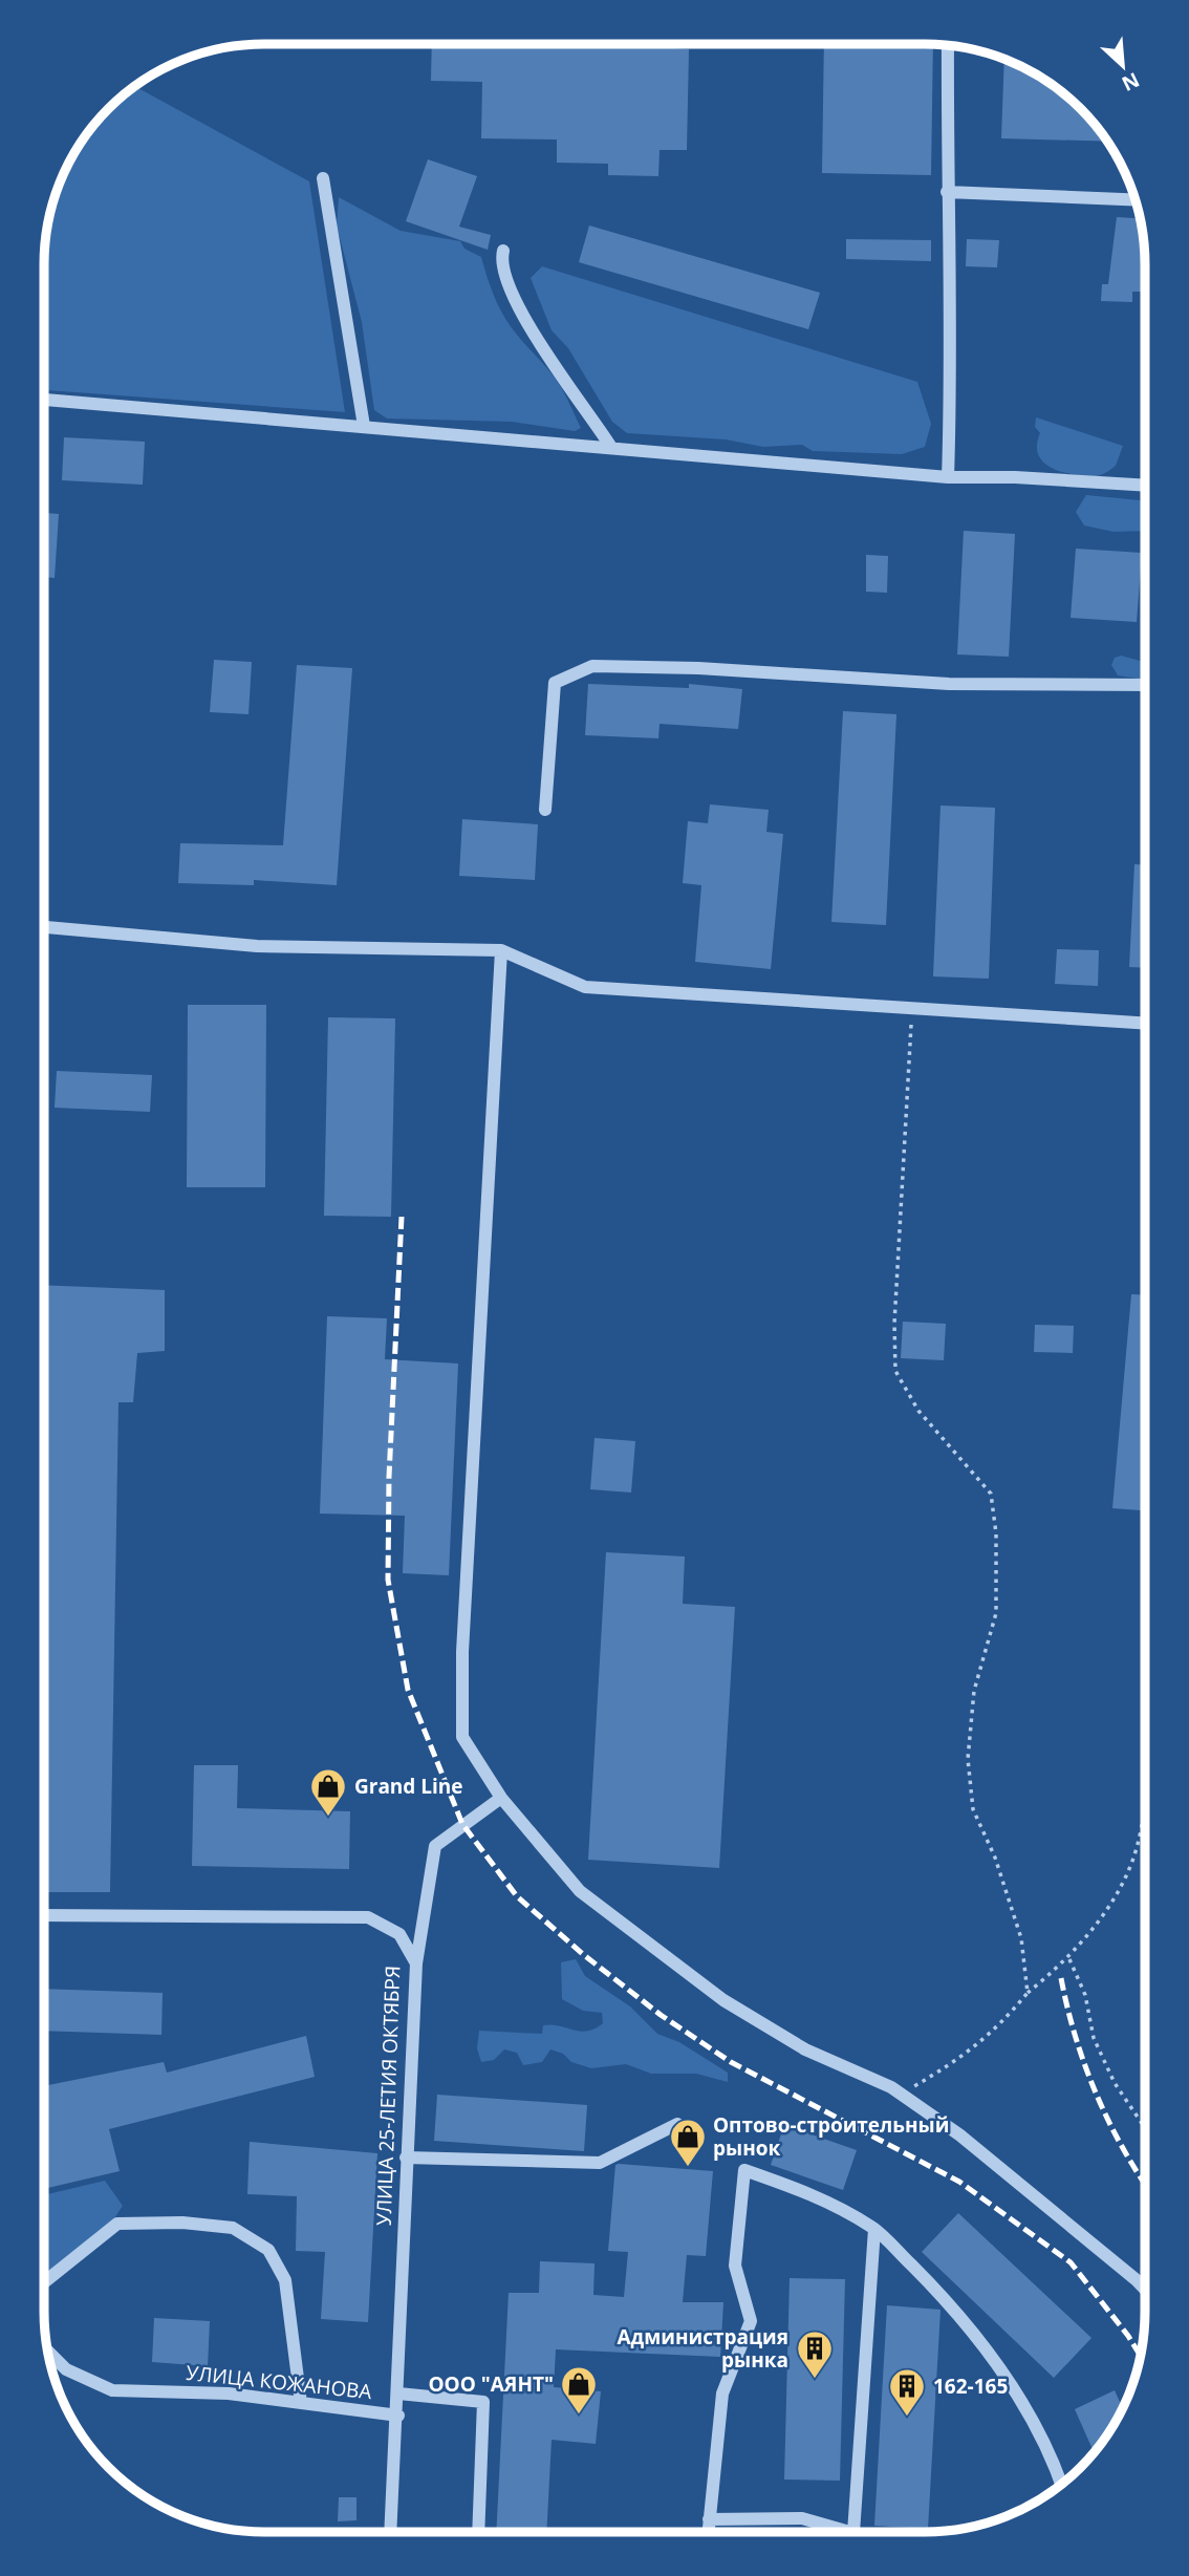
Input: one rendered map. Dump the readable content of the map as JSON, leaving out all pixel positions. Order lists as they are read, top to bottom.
{
  "streets": {
    "street": ["УЛИЦА 25-ЛЕТИЯ ОКТЯБРЯ", "УЛИЦА КОЖАНОВА"]
  },
  "crossings": [
    ["УЛИЦА 25-ЛЕТИЯ ОКТЯБРЯ", "УЛИЦА КОЖАНОВА"]
  ],
  "places": {
    "shop": ["Grand Line", "Оптово-строительный рынок", "ООО \"АЯНТ\""],
    "building": ["Администрация рынка", "162-165"]
  },
  "north": "bottom right"
}
